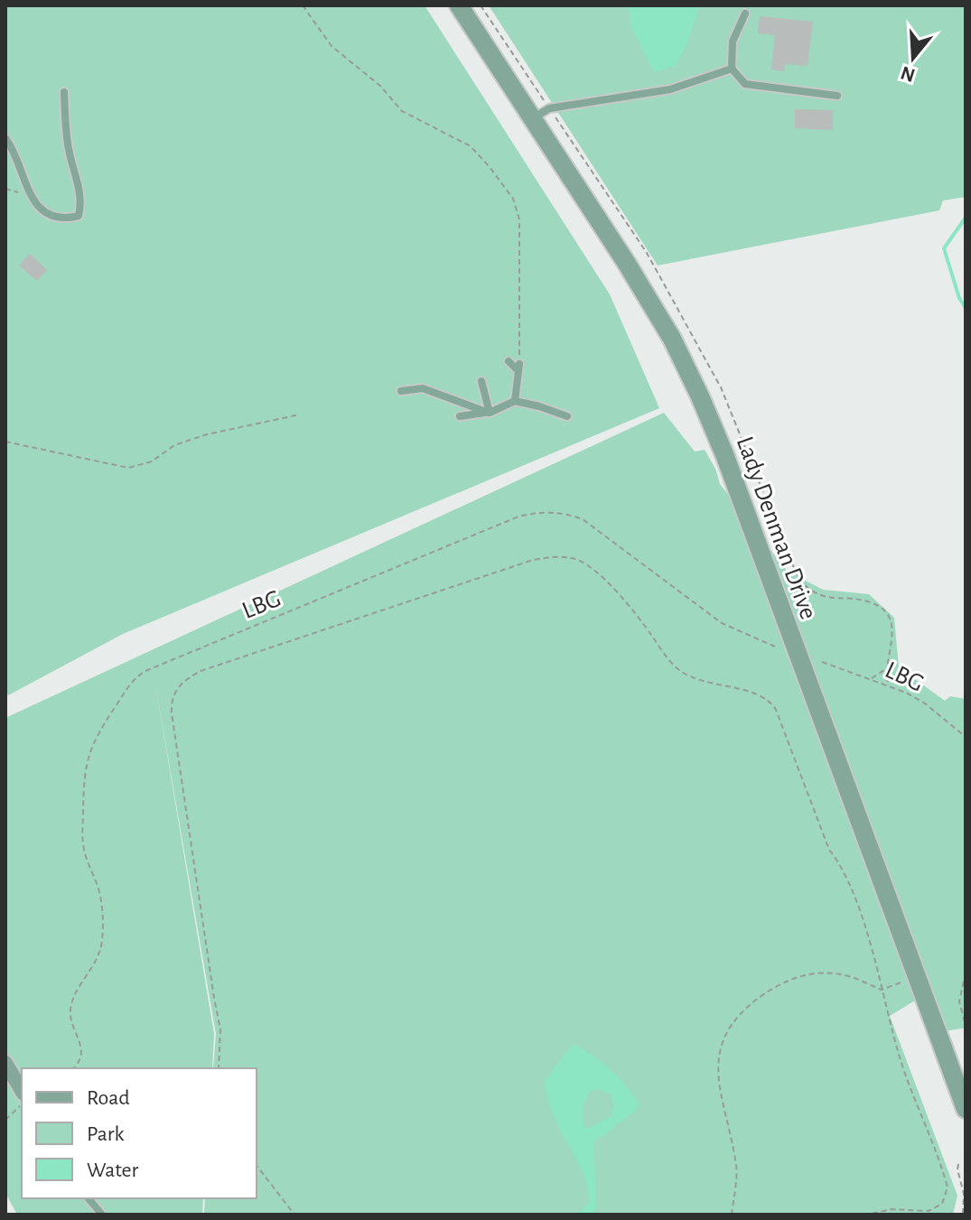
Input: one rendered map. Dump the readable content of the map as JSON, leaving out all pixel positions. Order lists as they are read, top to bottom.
{
  "streets": {
    "street": ["Lady Denman Drive"],
    "path": ["LBG"]
  },
  "legend": ["Road", "Park", "Water"],
  "north": "bottom"
}
